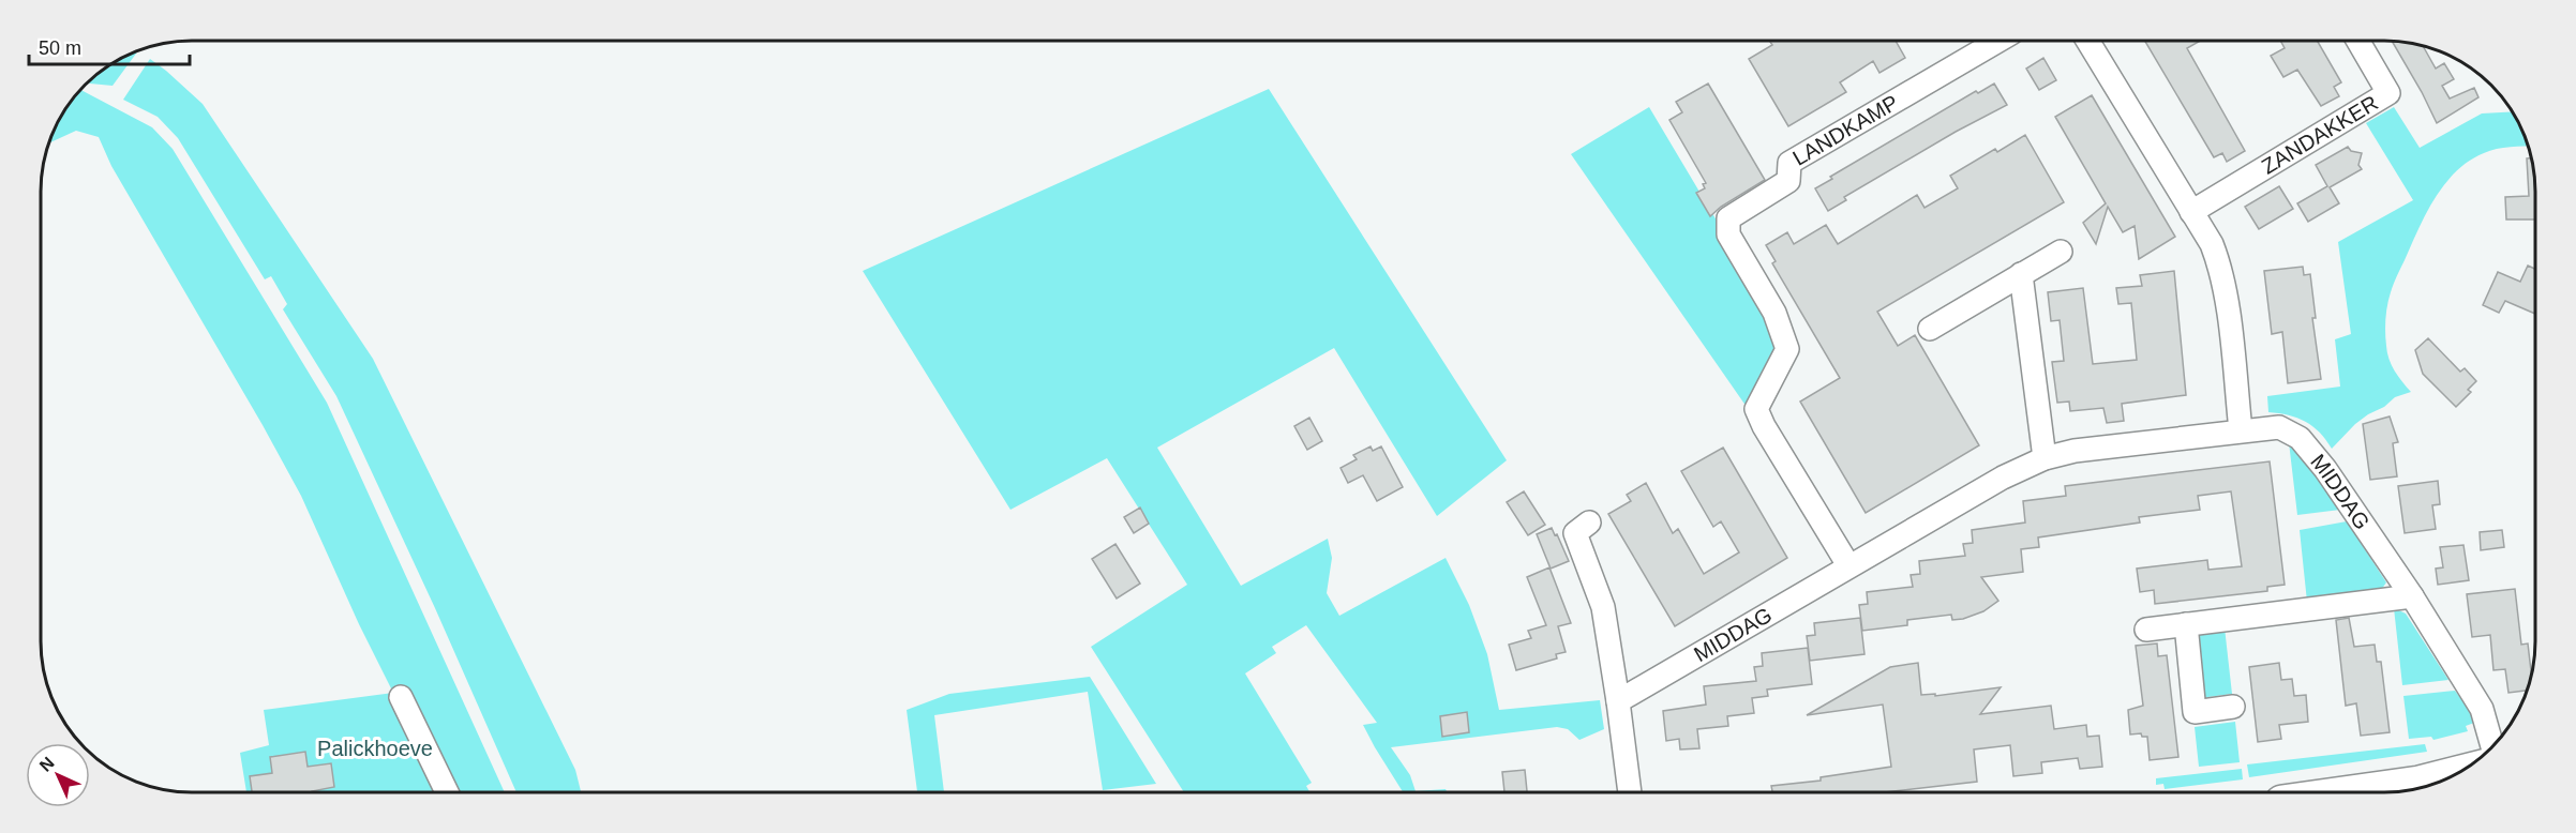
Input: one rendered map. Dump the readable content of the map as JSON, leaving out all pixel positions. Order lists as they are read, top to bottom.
{
  "streets": {
    "street": ["LANDKAMP", "ZANDAKKER", "MIDDAG"]
  },
  "crossings": [
    ["LANDKAMP", "MIDDAG"]
  ],
  "parks": ["Palickhoeve"],
  "scale_bar": "50 m",
  "north": "top left"
}
